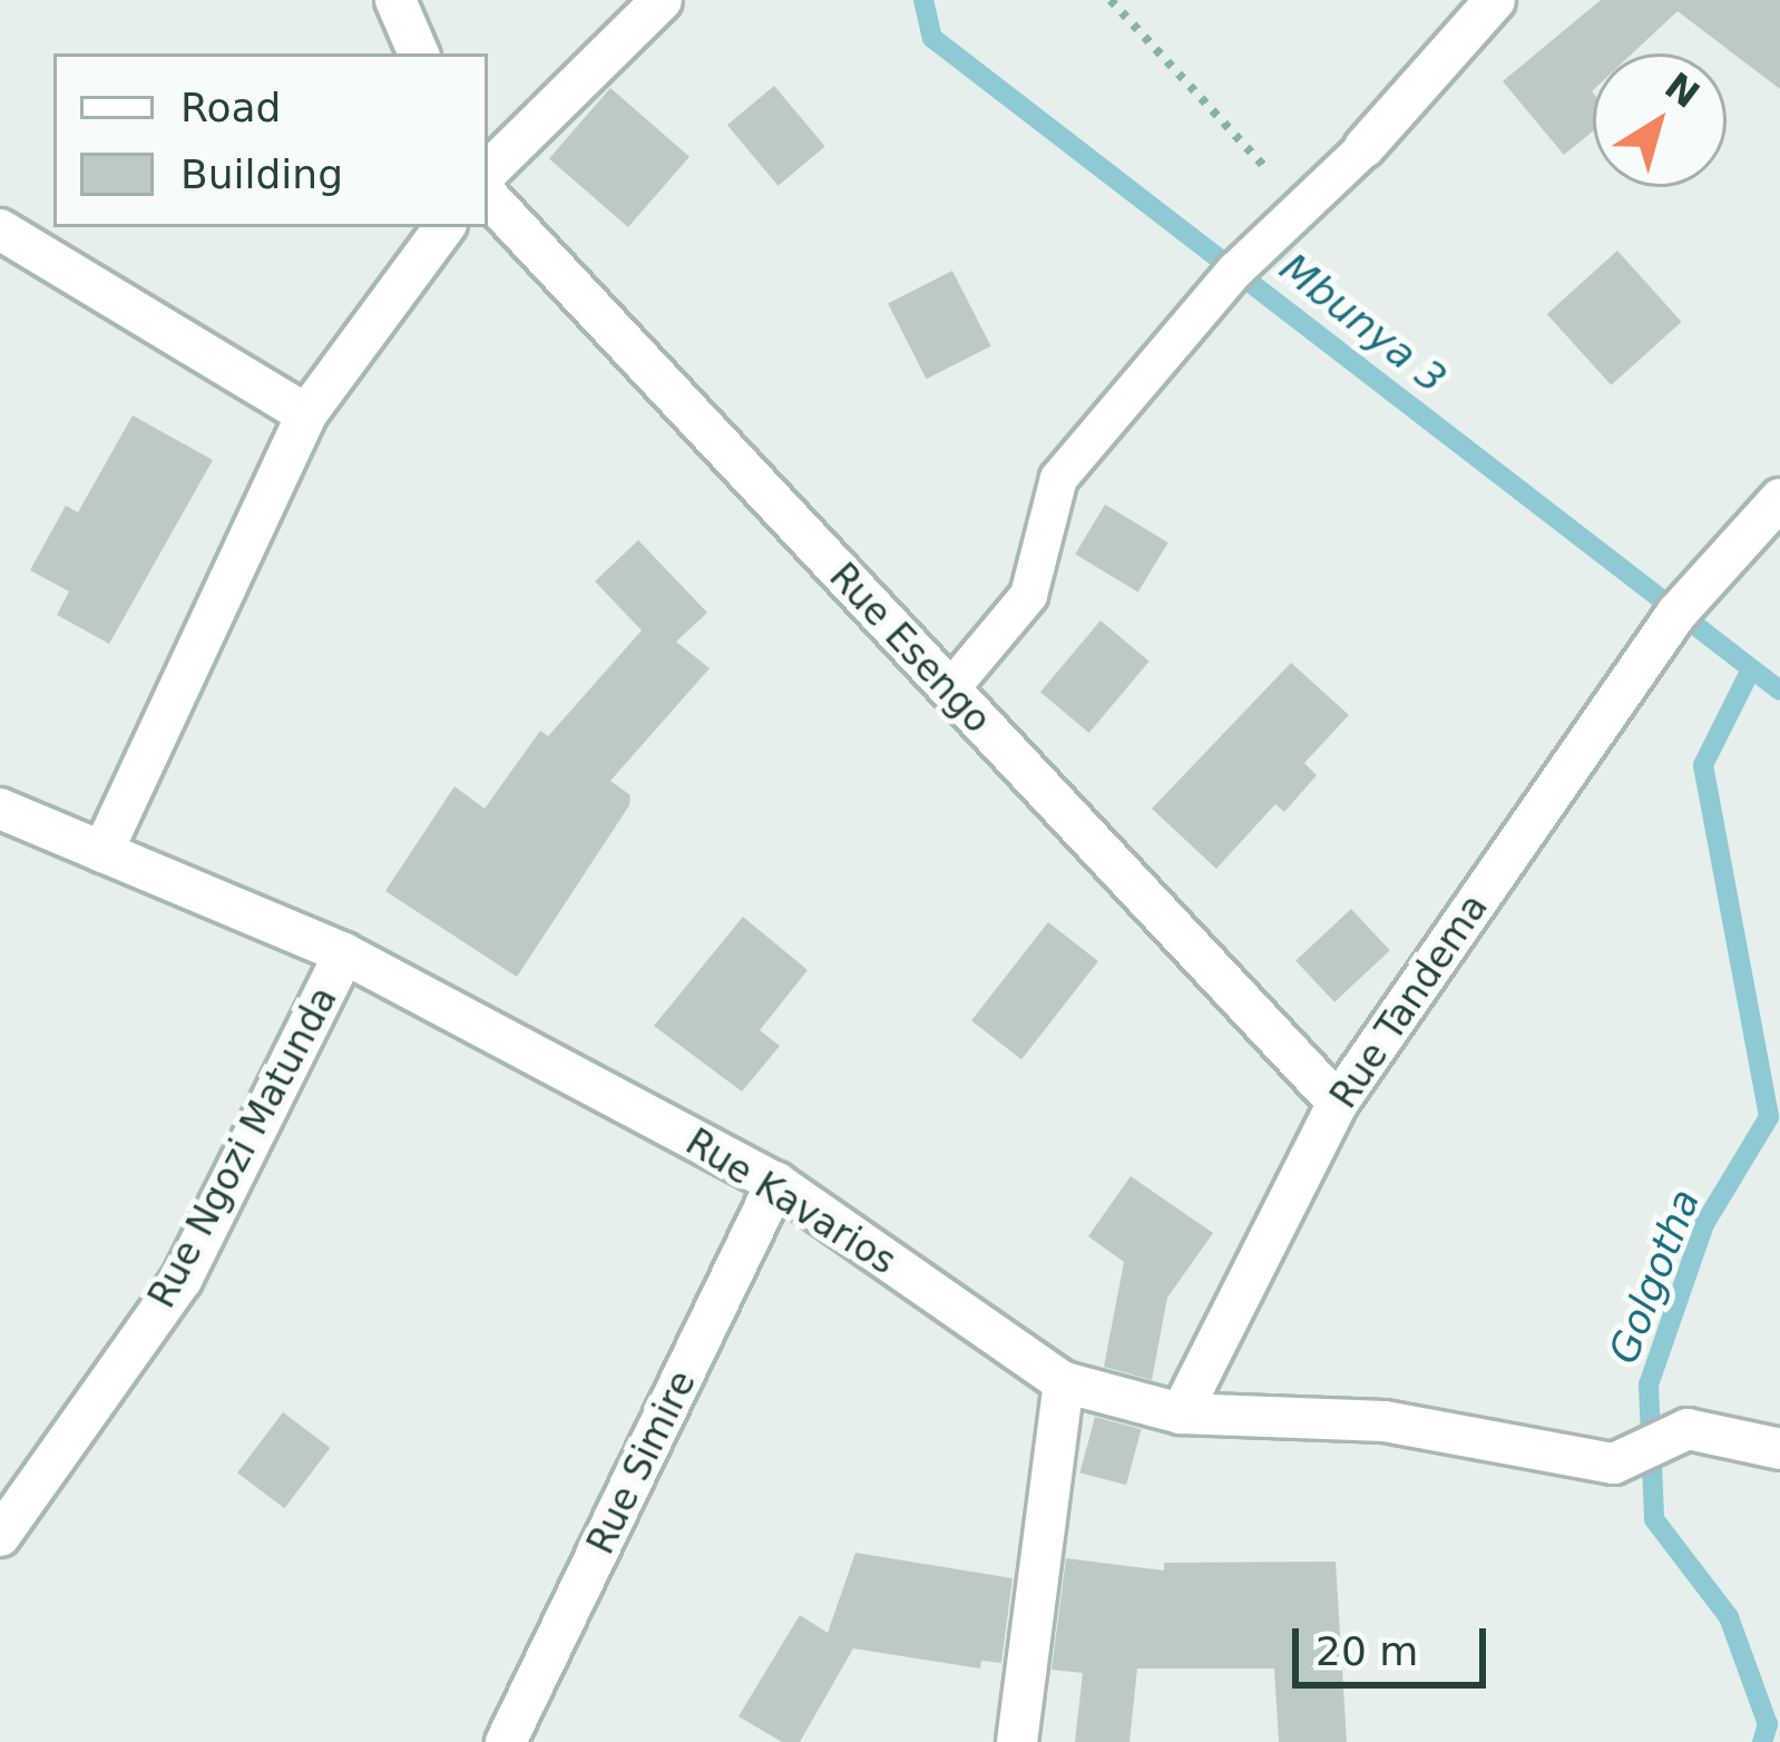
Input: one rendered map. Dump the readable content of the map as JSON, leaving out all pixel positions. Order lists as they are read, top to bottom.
{
  "streets": {
    "street": [
      "Rue Esengo",
      "Rue Tandema",
      "Rue Ngozi Matunda",
      "Rue Kavarios",
      "Rue Simire"
    ]
  },
  "crossings": [
    ["Rue Esengo", "Rue Tandema"],
    ["Rue Tandema", "Rue Kavarios"],
    ["Rue Ngozi Matunda", "Rue Kavarios"],
    ["Rue Kavarios", "Rue Simire"]
  ],
  "water": ["Mbunya 3", "Golgotha"],
  "legend": ["Road", "Building"],
  "scale_bar": "20 m",
  "north": "top right"
}
